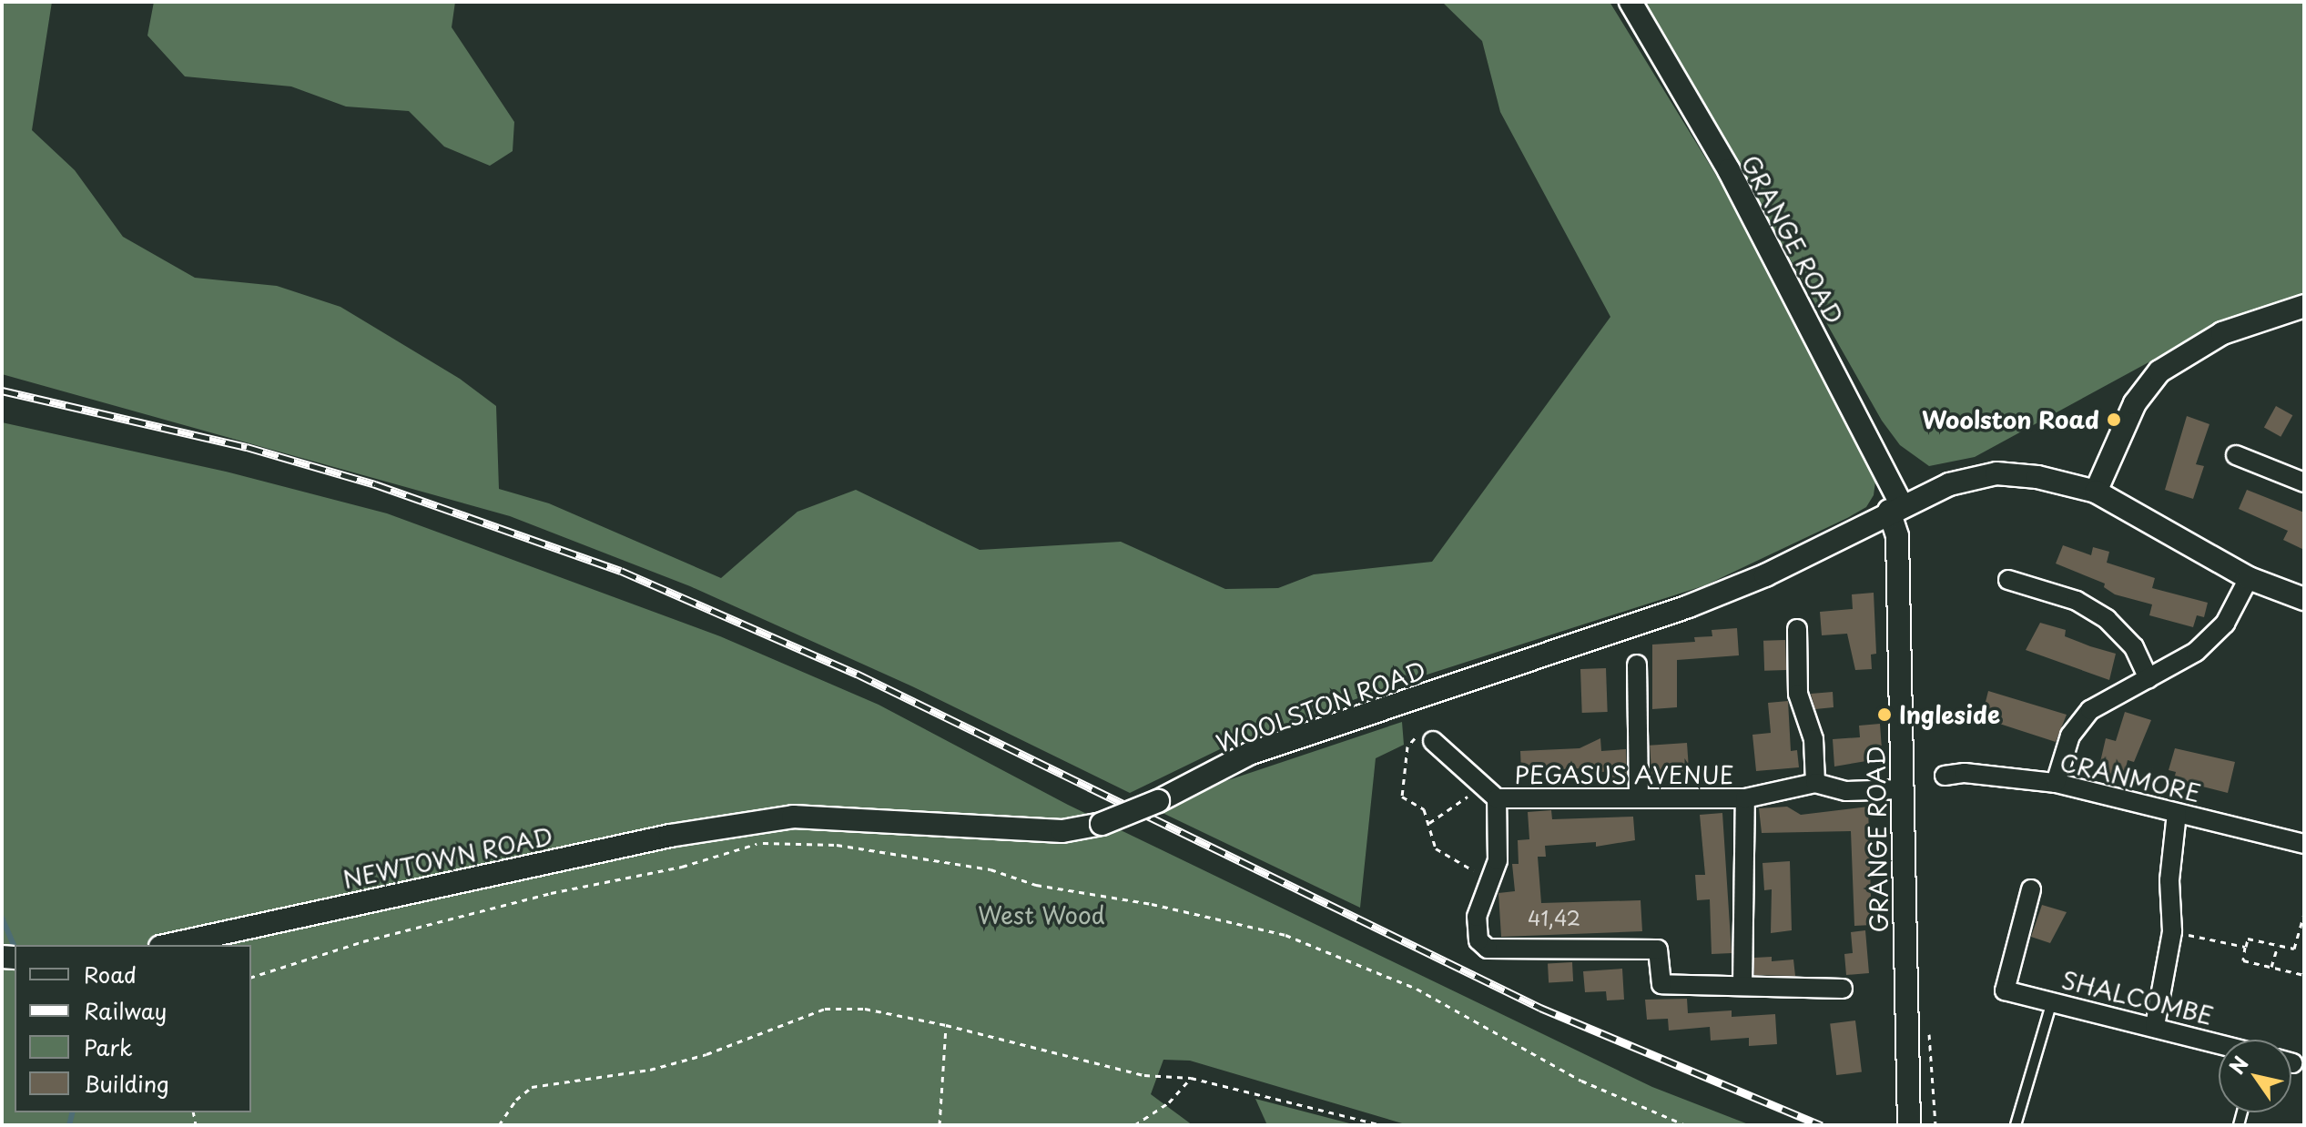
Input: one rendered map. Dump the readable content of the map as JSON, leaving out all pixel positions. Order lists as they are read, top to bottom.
{
  "streets": {
    "street": [
      "GRANGE ROAD",
      "WOOLSTON ROAD",
      "PEGASUS AVENUE",
      "CRANMORE",
      "NEWTOWN ROAD",
      "SHALCOMBE"
    ]
  },
  "crossings": [
    ["GRANGE ROAD", "WOOLSTON ROAD"],
    ["GRANGE ROAD", "PEGASUS AVENUE"],
    ["WOOLSTON ROAD", "NEWTOWN ROAD"]
  ],
  "parks": ["West Wood"],
  "places": ["Woolston Road", "Ingleside"],
  "house_numbers": ["41,42"],
  "legend": [
    "Road",
    "Railway",
    "Park",
    "Building"
  ],
  "north": "top left"
}
